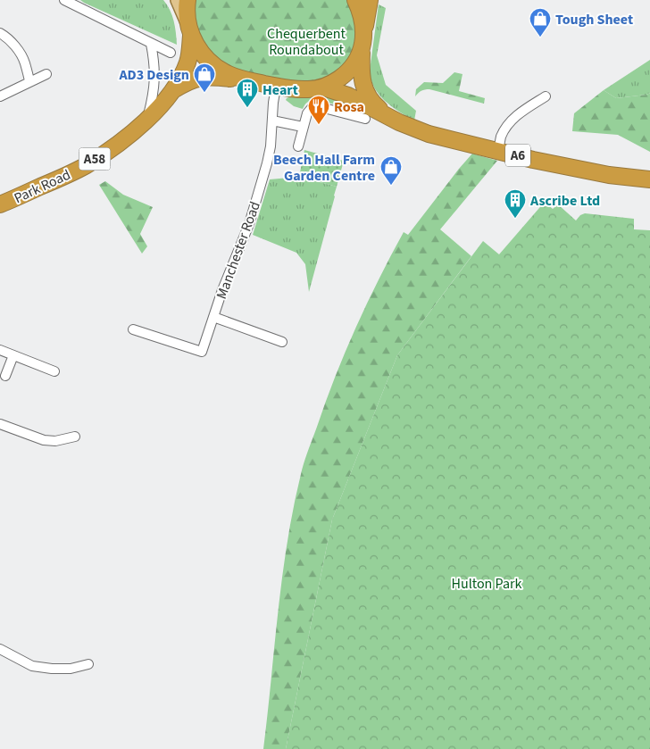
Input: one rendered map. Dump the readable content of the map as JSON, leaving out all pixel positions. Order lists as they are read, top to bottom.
{
  "streets": {
    "highway": ["A6", "A58", "Park Road"],
    "street": ["Manchester Road"]
  },
  "crossings": [
    ["A6", "A58"],
    ["A58", "Park Road"],
    ["A58", "Manchester Road"]
  ],
  "parks": ["Chequerbent Roundabout", "Hulton Park"],
  "places": {
    "shop": ["Tough Sheet", "AD3 Design", "Beech Hall Farm Garden Centre"],
    "building": ["Heart", "Ascribe Ltd"],
    "restaurant": ["Rosa"]
  }
}
